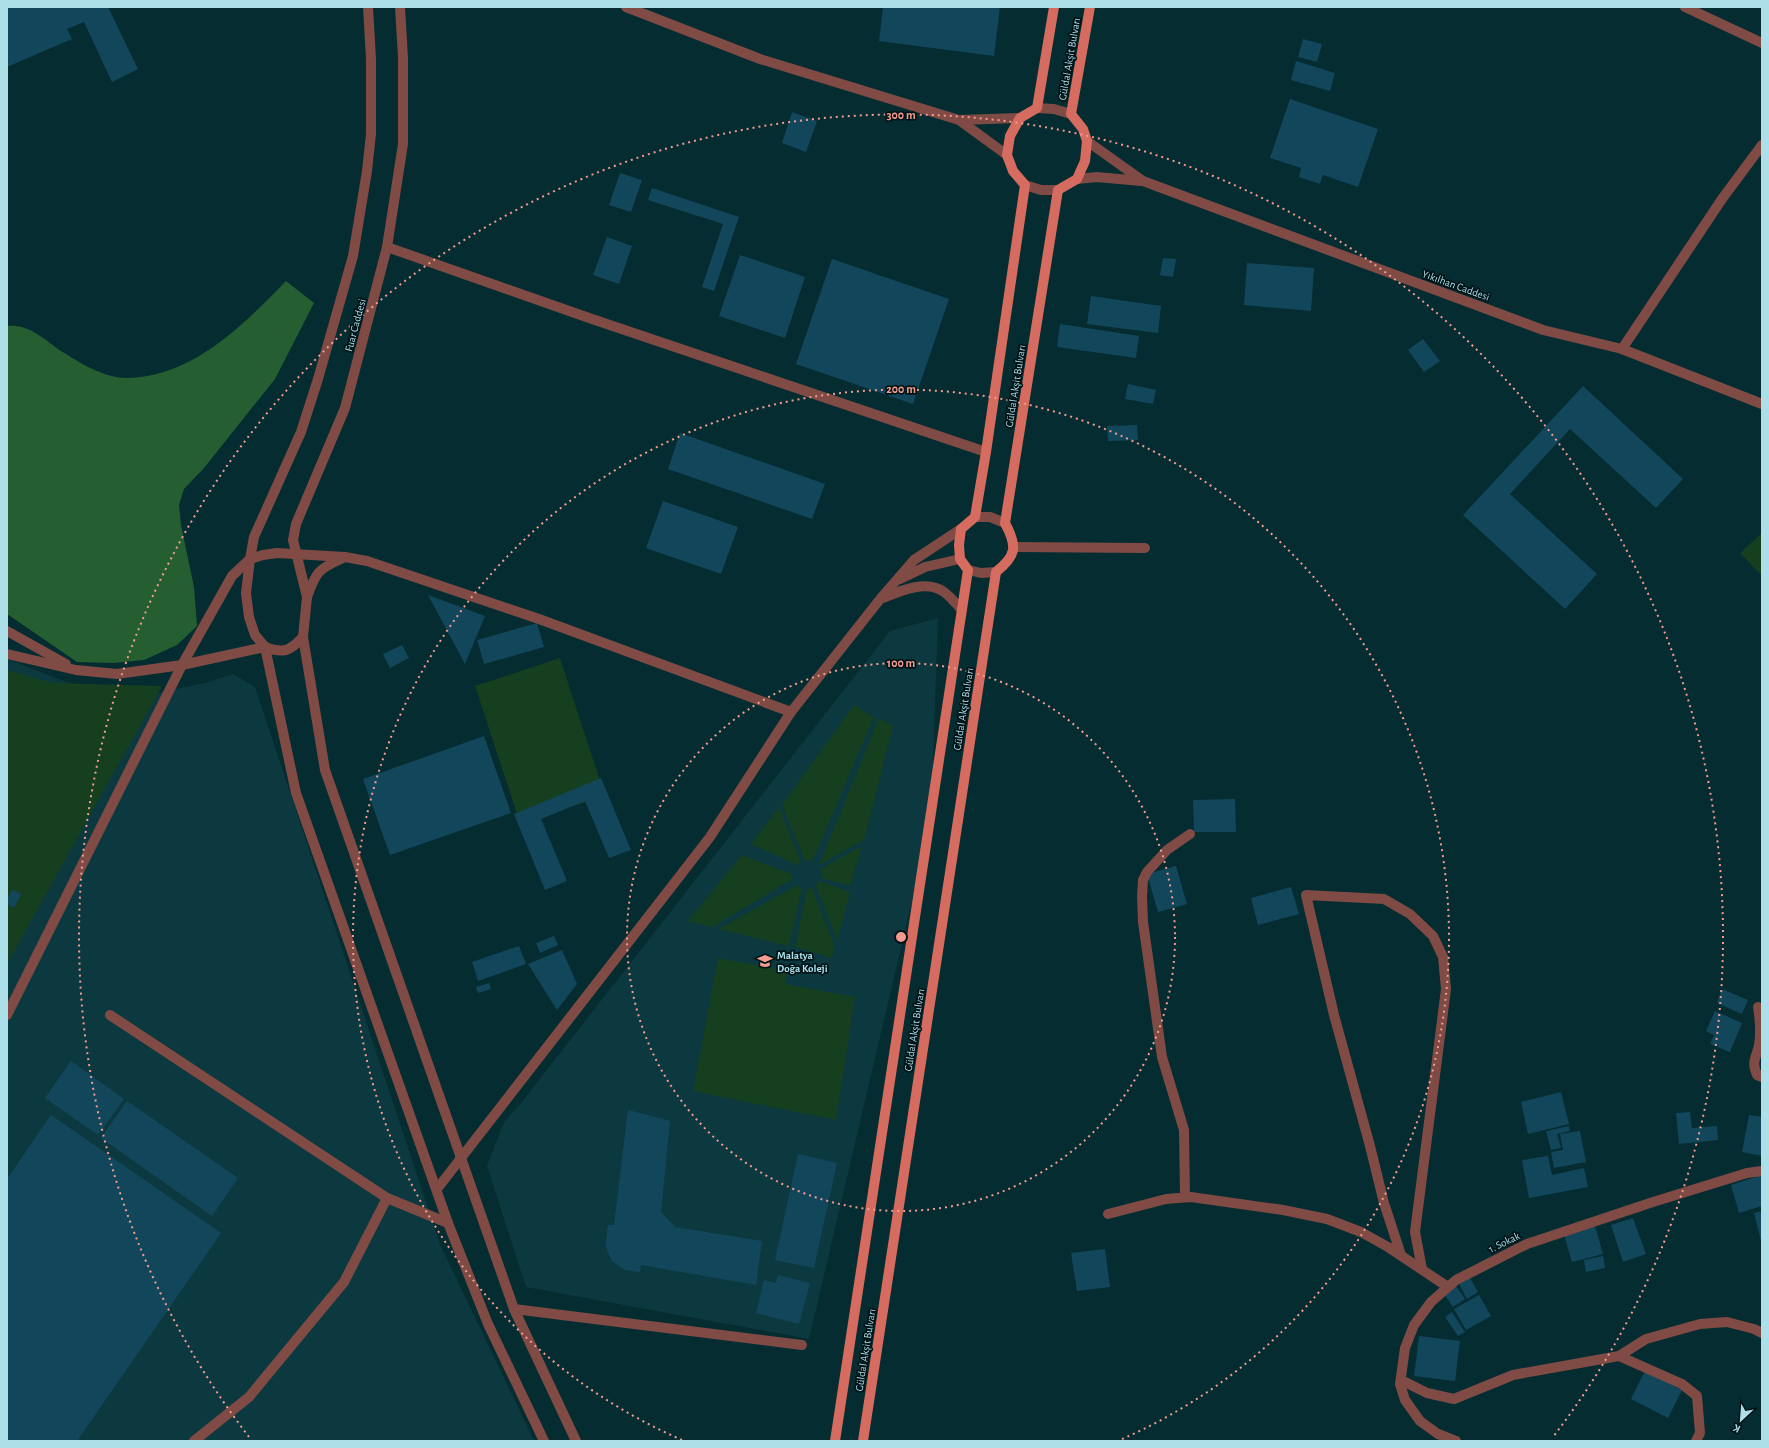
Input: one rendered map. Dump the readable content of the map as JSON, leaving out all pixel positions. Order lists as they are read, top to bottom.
{
  "streets": {
    "main road": ["Güldal Akşit Bulvarı"],
    "street": ["Yıkılhan Caddesi", "Fuar Caddesi", "1. Sokak"]
  },
  "crossings": [
    ["Güldal Akşit Bulvarı", "Yıkılhan Caddesi"]
  ],
  "places": {
    "school or university": ["Malatya Doğa Koleji"]
  },
  "north": "bottom left",
  "rings": ["300 m", "200 m", "100 m"]
}
